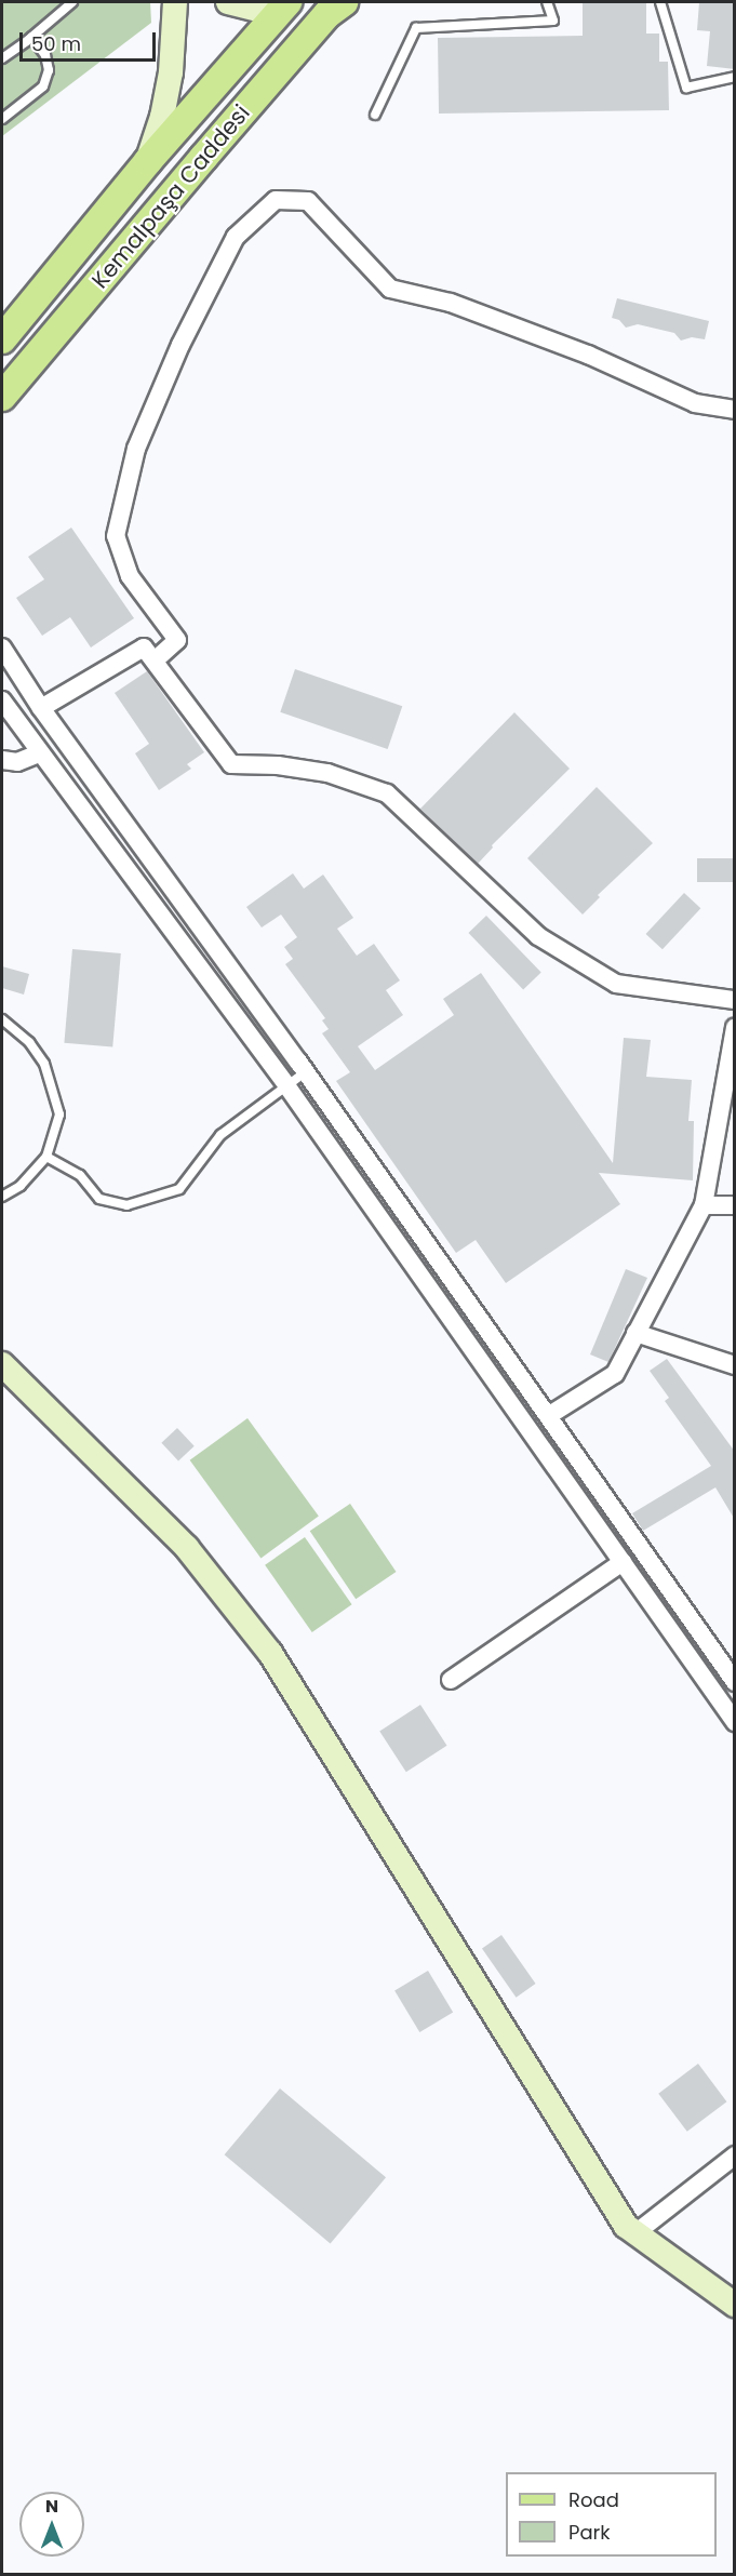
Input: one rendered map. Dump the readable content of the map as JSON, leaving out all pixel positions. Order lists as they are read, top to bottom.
{
  "streets": {
    "main road": ["Kemalpaşa Caddesi"]
  },
  "legend": ["Road", "Park"],
  "scale_bar": "50 m",
  "north": "top"
}
